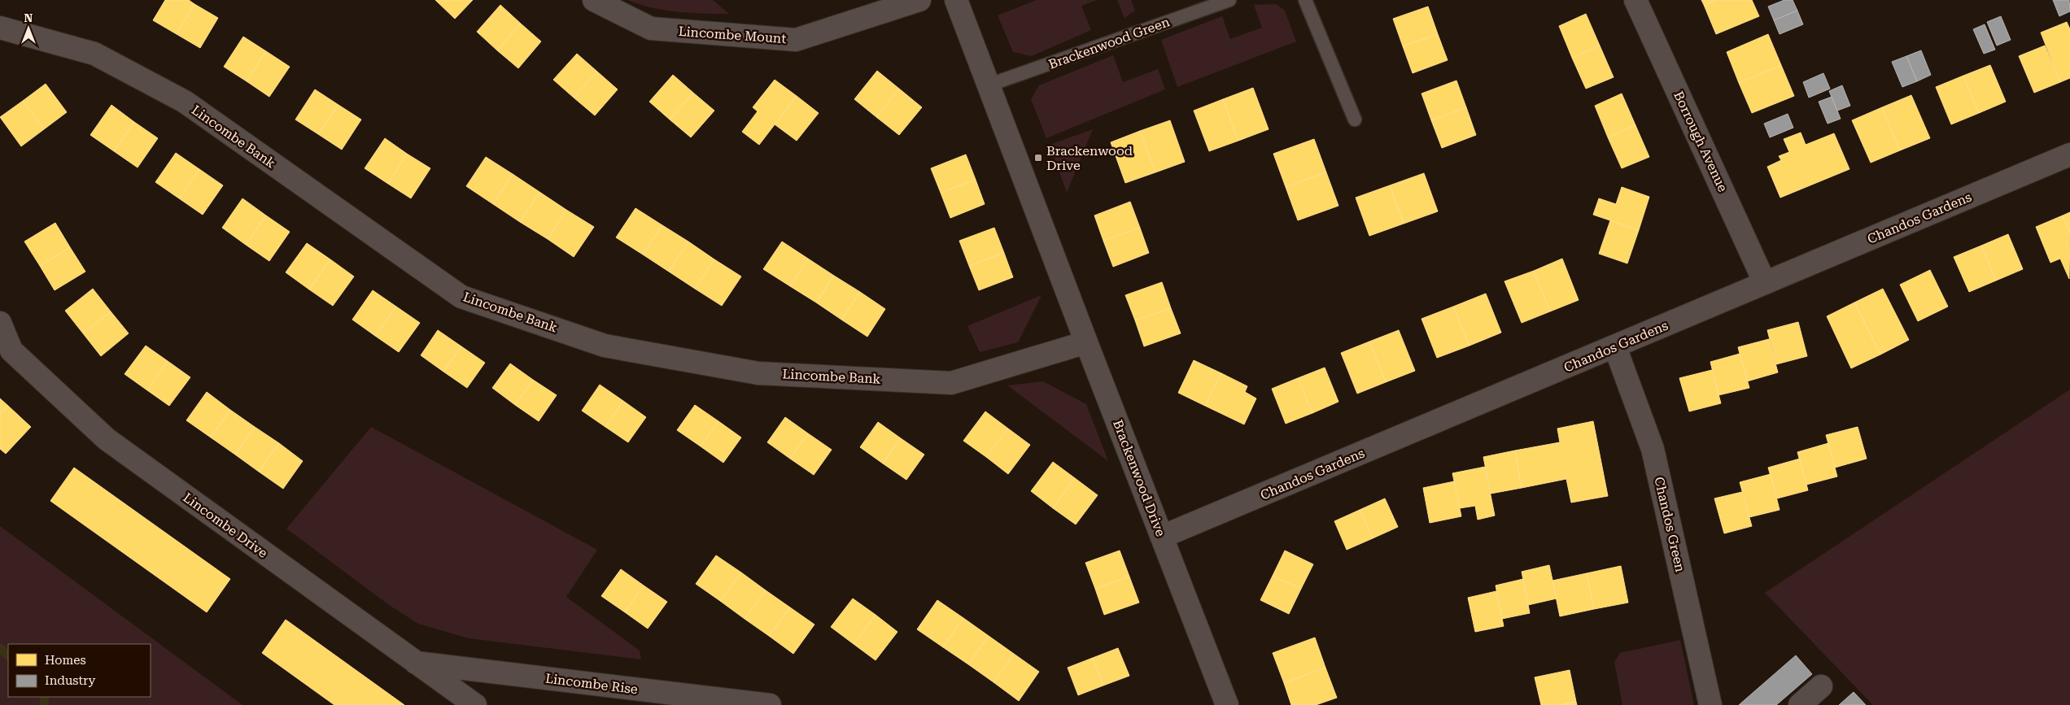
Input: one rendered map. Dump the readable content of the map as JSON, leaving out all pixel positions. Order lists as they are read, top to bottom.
{
  "streets": {
    "street": [
      "Lincombe Mount",
      "Lincombe Bank",
      "Borrough Avenue",
      "Chandos Gardens",
      "Brackenwood Drive",
      "Chandos Green",
      "Lincombe Drive",
      "Lincombe Rise"
    ],
    "lane": ["Brackenwood Green"]
  },
  "crossings": [
    ["Brackenwood Green", "Brackenwood Drive"],
    ["Lincombe Bank", "Brackenwood Drive"],
    ["Borrough Avenue", "Chandos Gardens"],
    ["Chandos Gardens", "Brackenwood Drive"],
    ["Chandos Gardens", "Chandos Green"],
    ["Lincombe Drive", "Lincombe Rise"]
  ],
  "places": {
    "transit": ["Brackenwood Drive"]
  },
  "legend": ["Homes", "Industry"],
  "north": "top"
}
